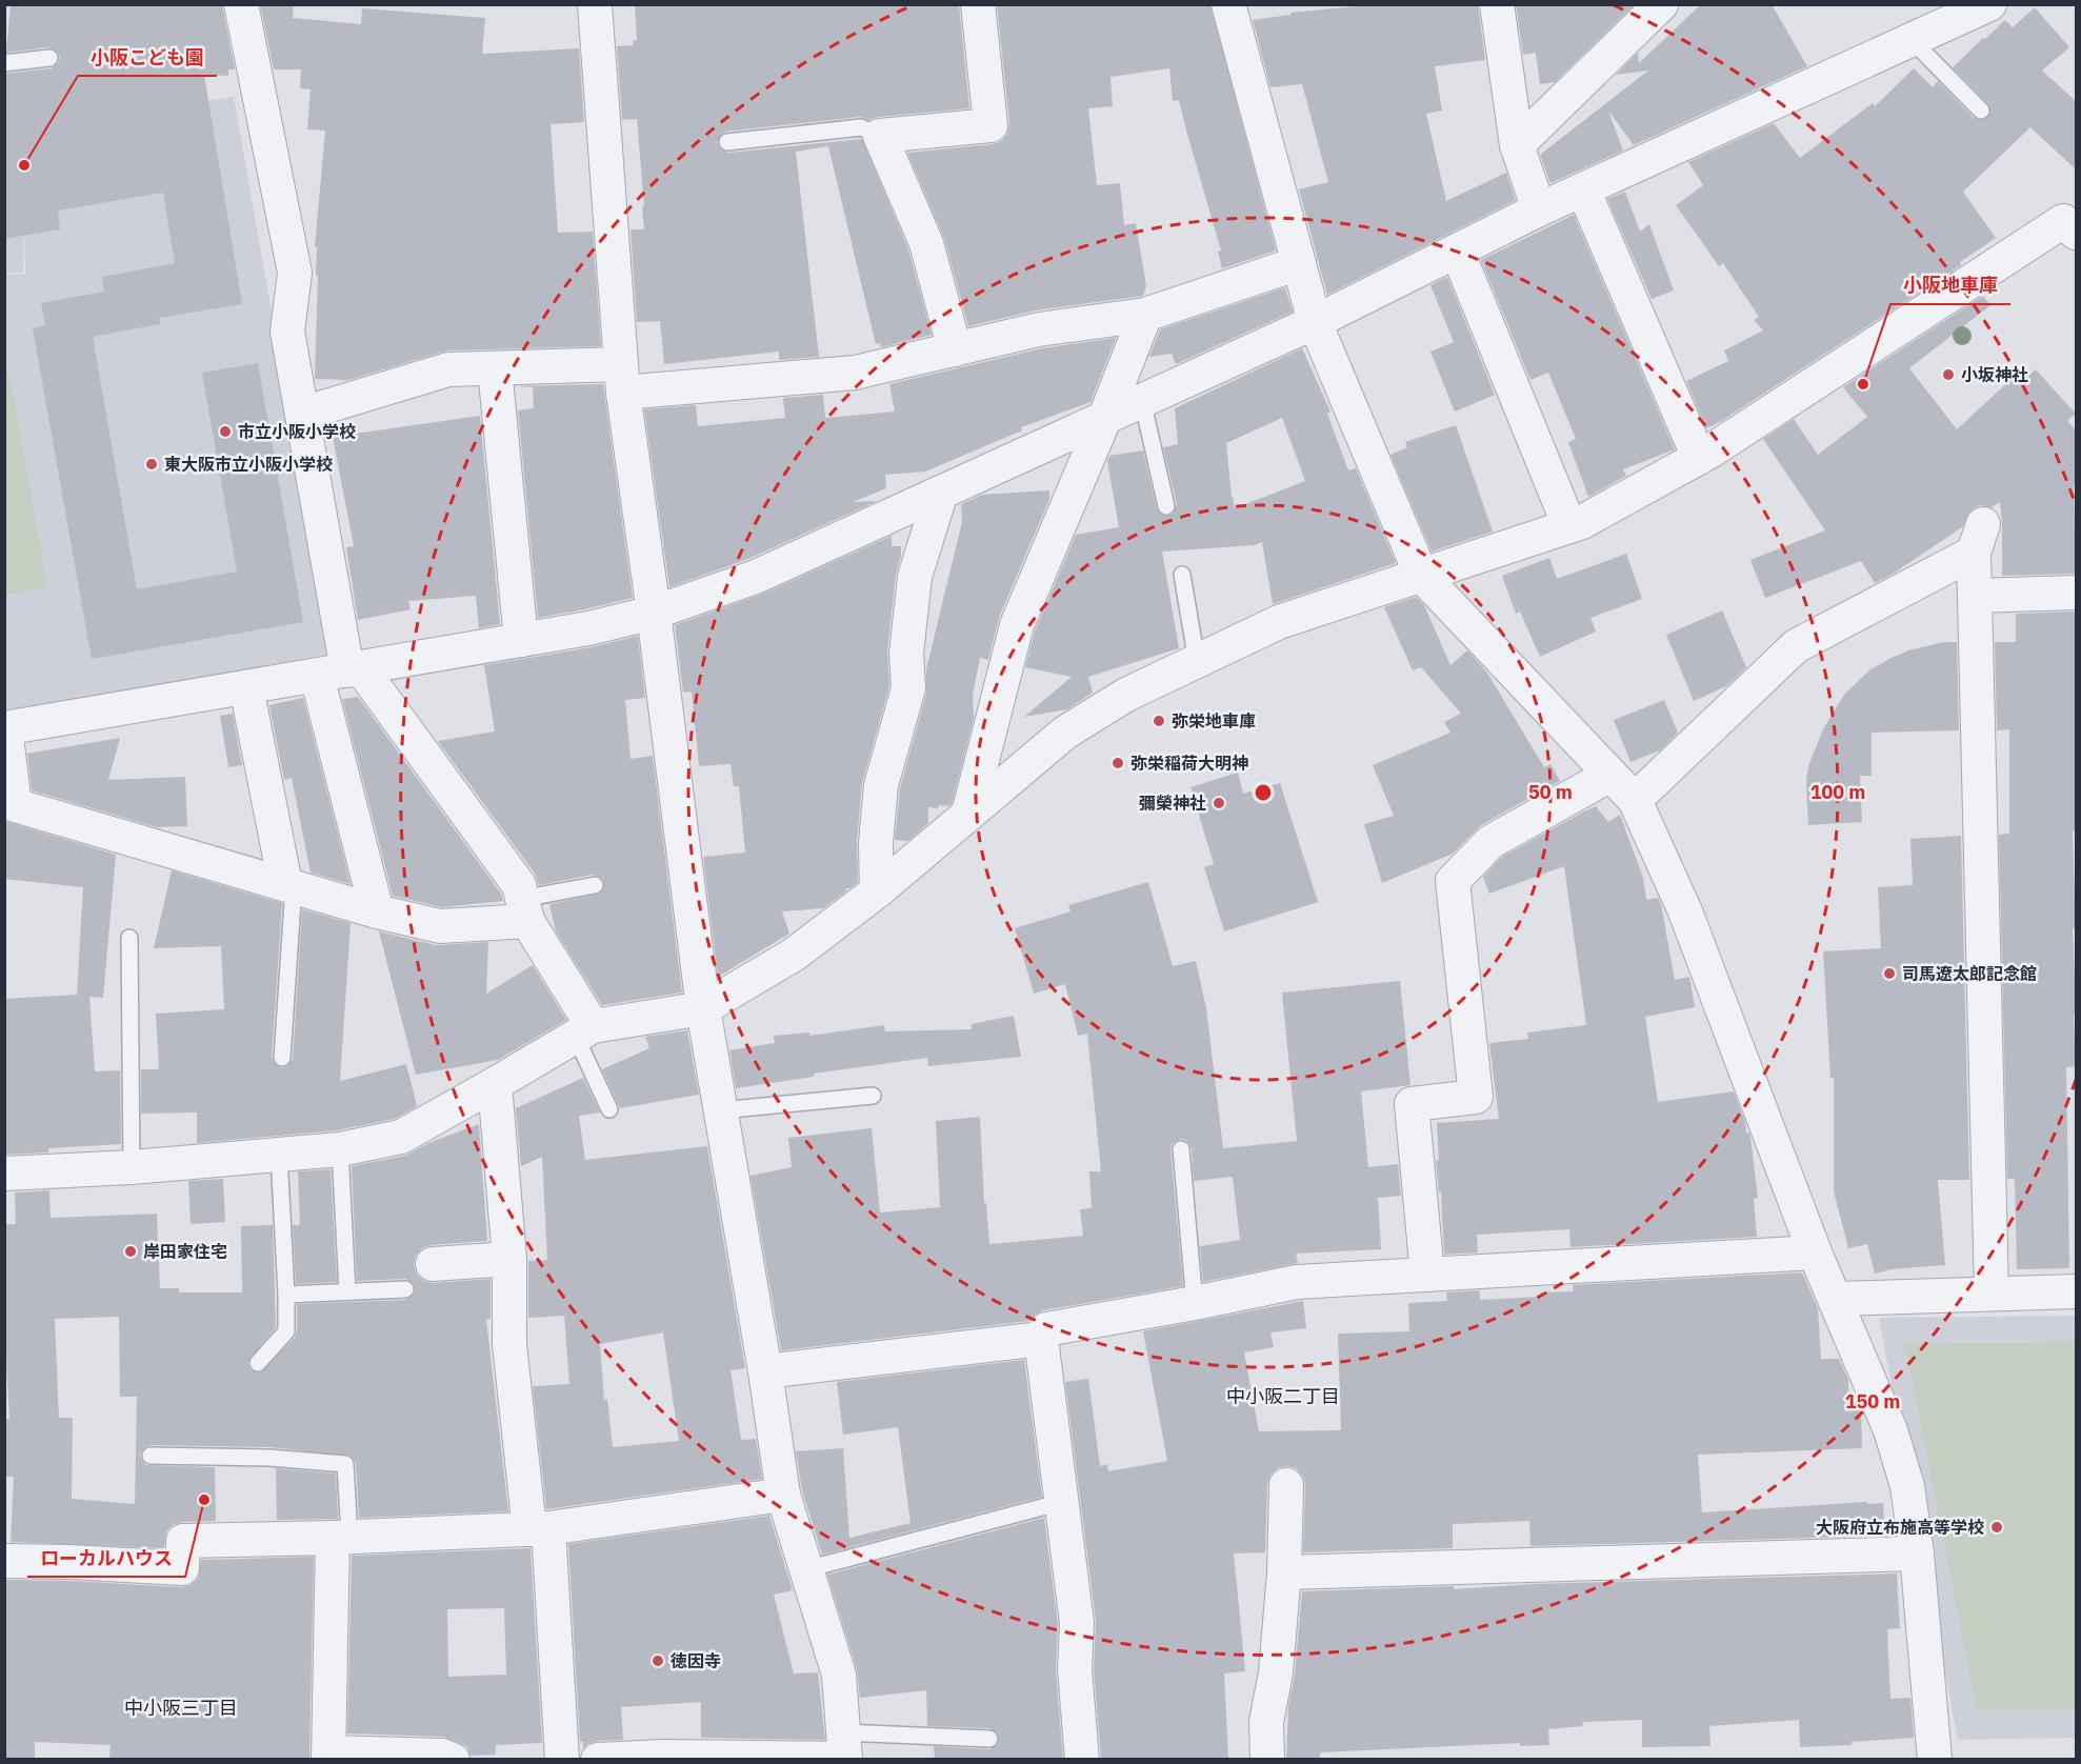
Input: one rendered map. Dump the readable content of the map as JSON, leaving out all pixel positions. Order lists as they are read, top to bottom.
{
  "districts": ["中小阪二丁目", "中小阪三丁目"],
  "places": [
    "小阪こども園",
    "小坂神社",
    "小阪地車庫",
    "市立小阪小学校",
    "東大阪市立小阪小学校",
    "弥栄地車庫",
    "弥栄稲荷大明神",
    "彌榮神社",
    "司馬遼太郎記念館",
    "岸田家住宅",
    "ローカルハウス",
    "大阪府立布施高等学校",
    "徳因寺"
  ],
  "rings": ["50 m", "100 m", "150 m"]
}
